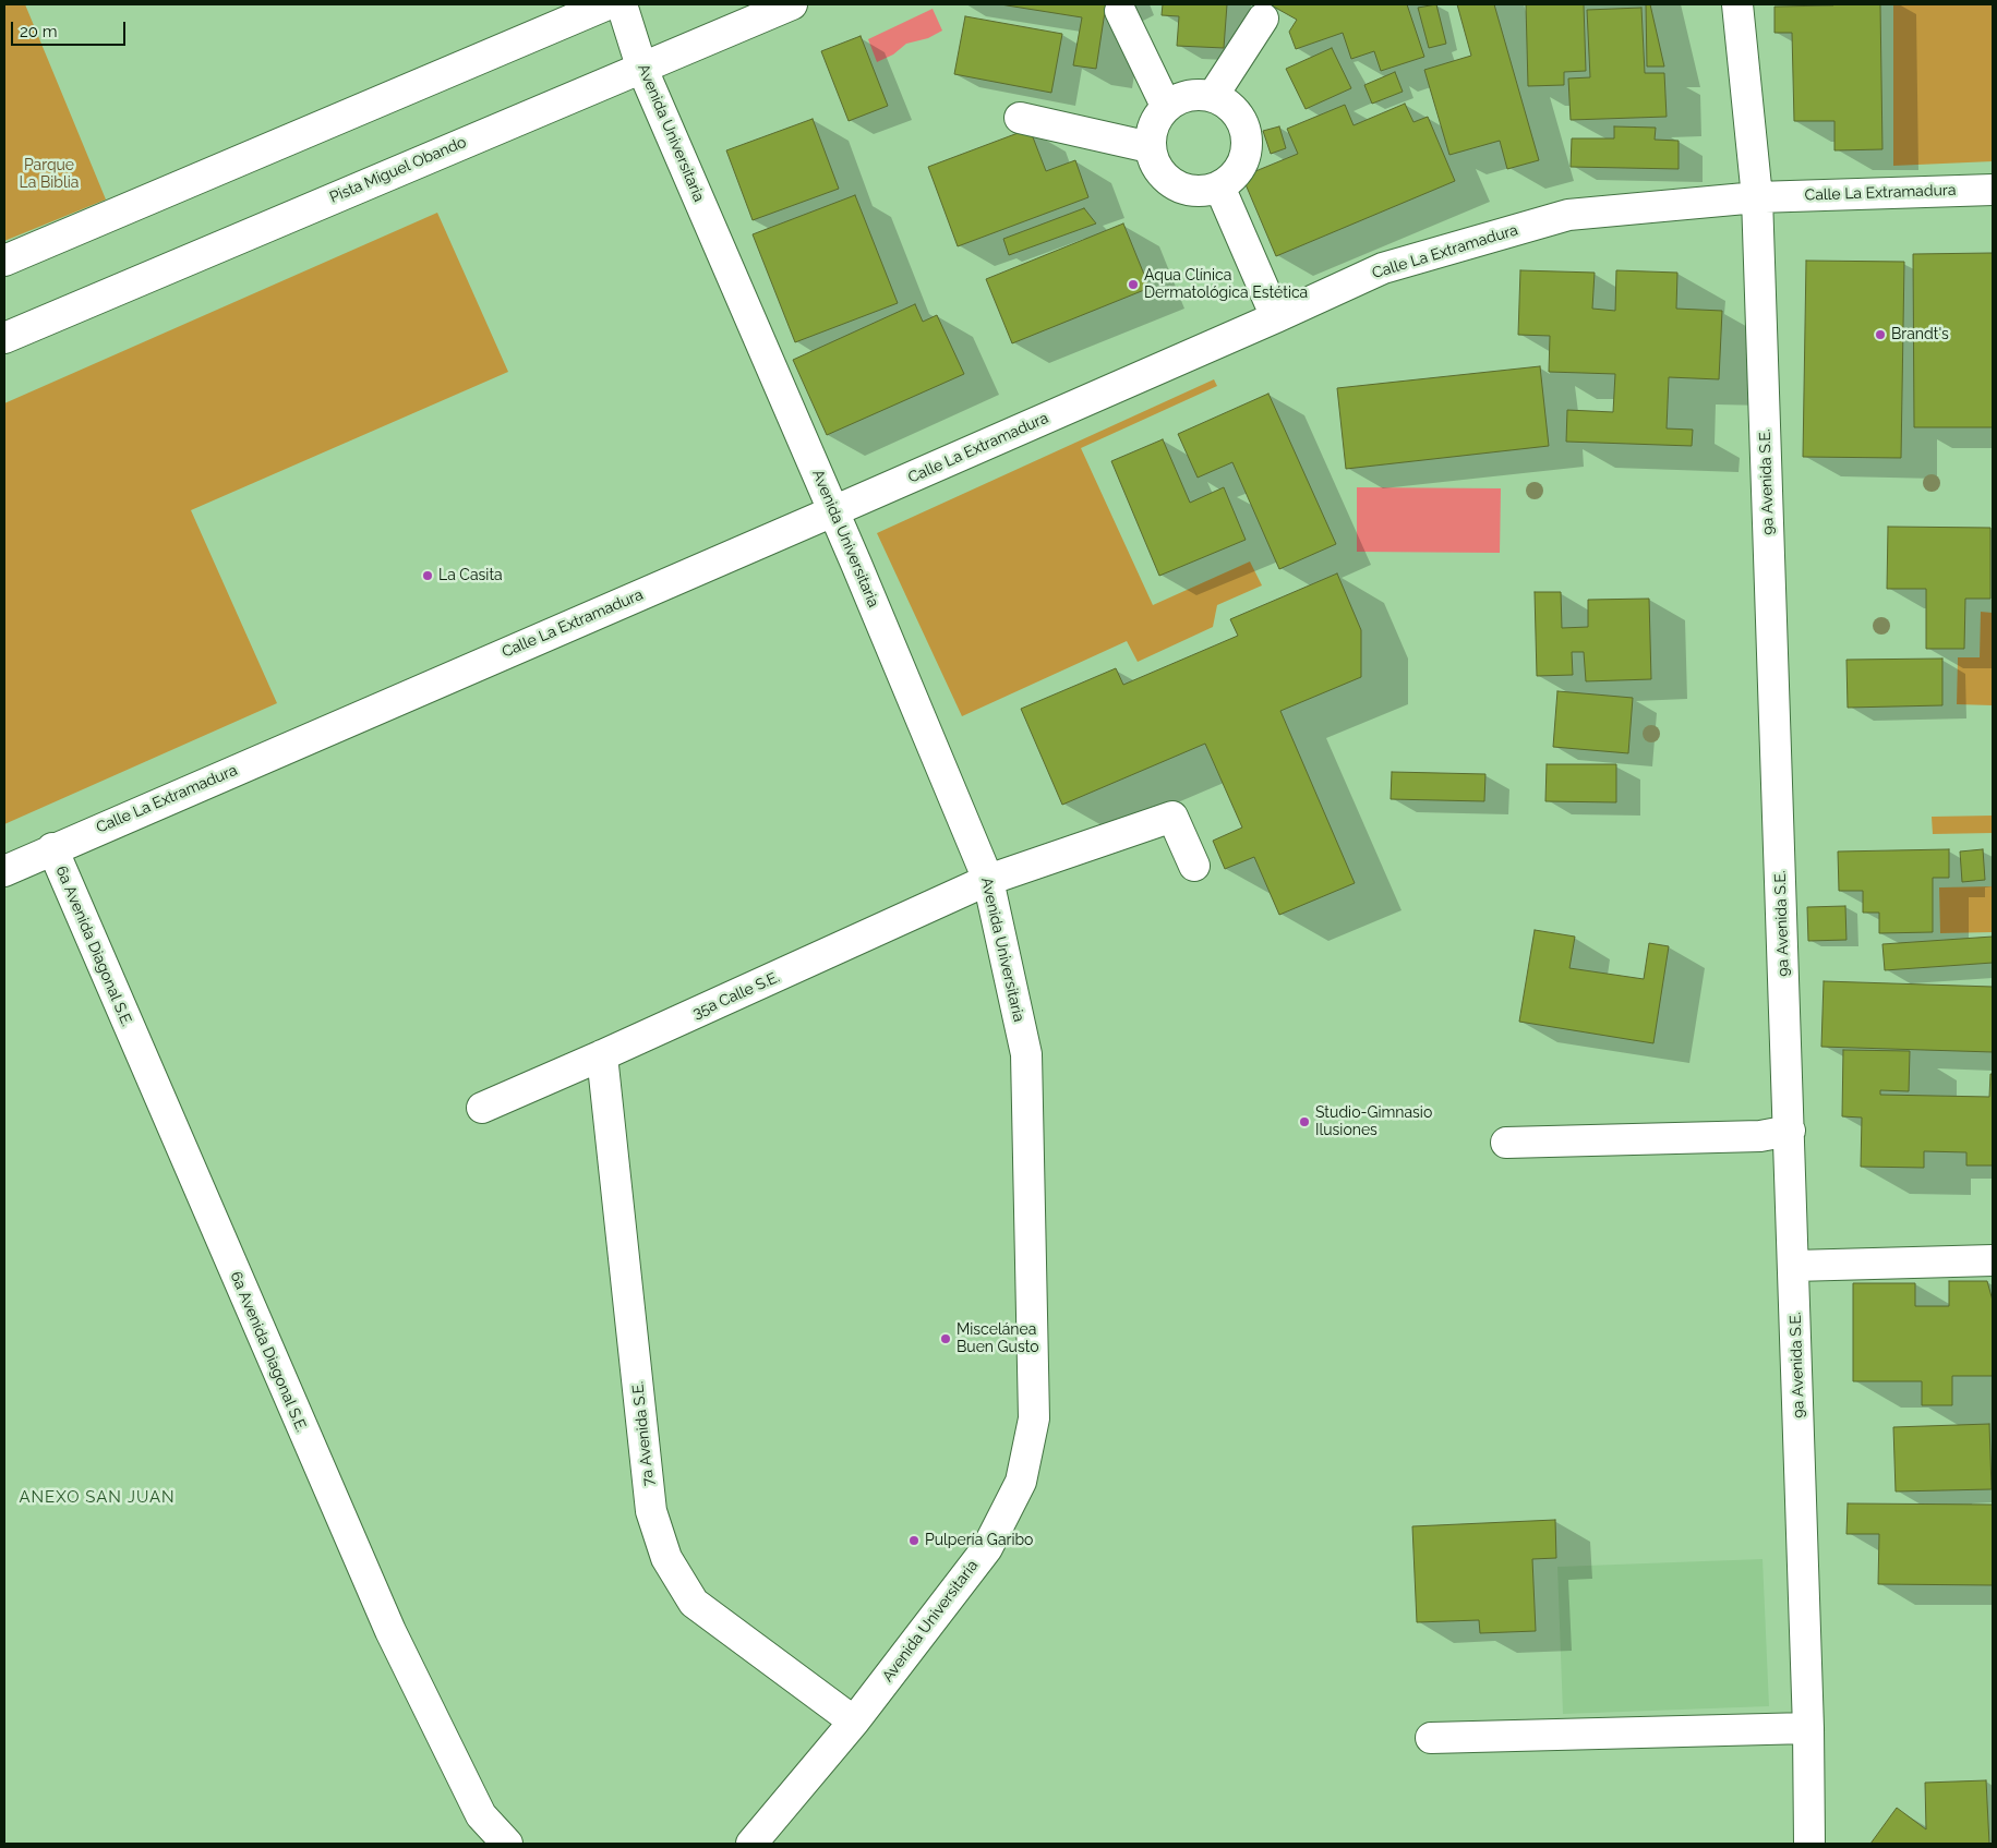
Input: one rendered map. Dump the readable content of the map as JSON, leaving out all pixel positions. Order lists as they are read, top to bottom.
{
  "streets": {
    "street": [
      "Avenida Universitaria",
      "Pista Miguel Obando",
      "Calle La Extramadura",
      "9a Avenida S.E.",
      "6a Avenida Diagonal S.E.",
      "35a Calle S.E.",
      "7a Avenida S.E."
    ]
  },
  "crossings": [
    ["Avenida Universitaria", "Pista Miguel Obando"],
    ["Avenida Universitaria", "Calle La Extramadura"],
    ["Avenida Universitaria", "35a Calle S.E."],
    ["Avenida Universitaria", "7a Avenida S.E."],
    ["Calle La Extramadura", "9a Avenida S.E."],
    ["Calle La Extramadura", "6a Avenida Diagonal S.E."],
    ["35a Calle S.E.", "7a Avenida S.E."]
  ],
  "districts": ["ANEXO SAN JUAN"],
  "parks": ["Parque La Biblia"],
  "places": [
    "Aqua Clínica Dermatológica Estética",
    "Brandt's",
    "La Casita",
    "Studio-Gimnasio Ilusiones",
    "Miscelánea Buen Gusto",
    "Pulpería Garibo"
  ],
  "scale_bar": "20 m"
}
